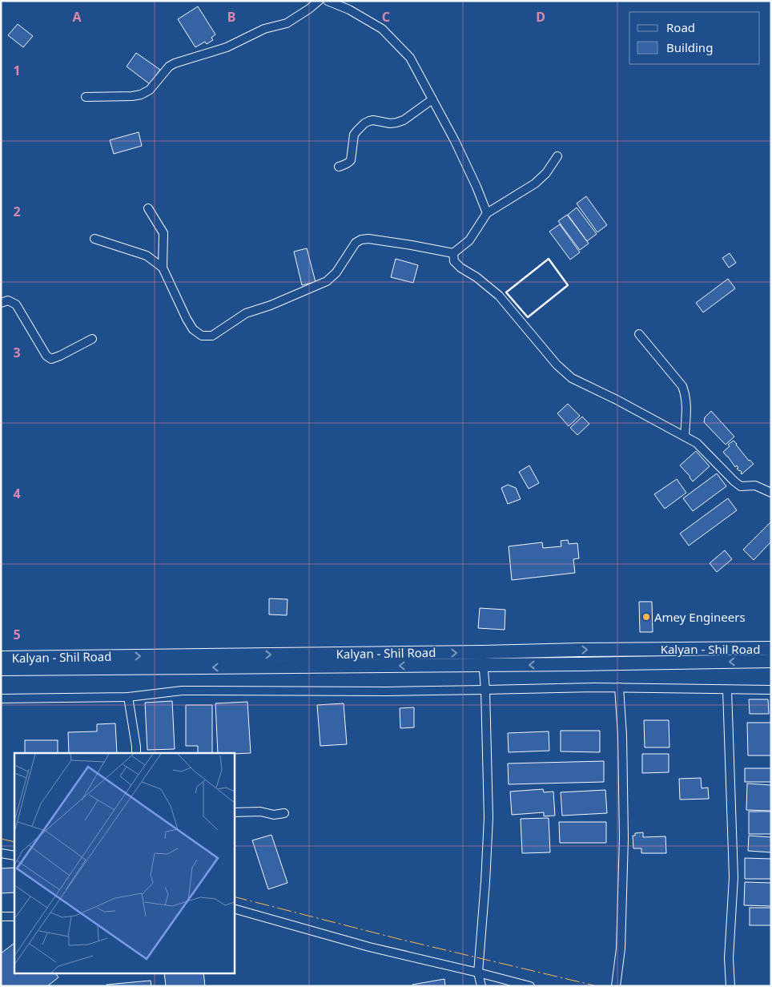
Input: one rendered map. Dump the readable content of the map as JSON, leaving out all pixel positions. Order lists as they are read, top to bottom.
{
  "streets": {
    "main road": ["Kalyan - Shil Road"]
  },
  "places": ["Amey Engineers"],
  "legend": ["Road", "Building"],
  "grid": {
    "columns": [
      "A",
      "B",
      "C",
      "D"
    ],
    "rows": [
      "1",
      "2",
      "3",
      "4",
      "5"
    ]
  }
}
